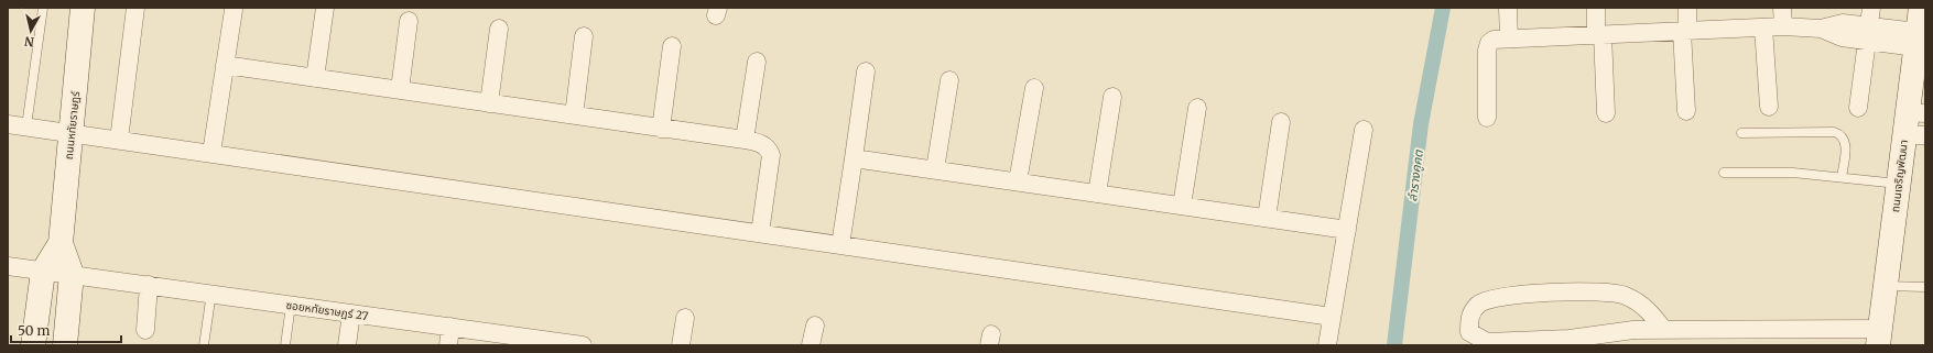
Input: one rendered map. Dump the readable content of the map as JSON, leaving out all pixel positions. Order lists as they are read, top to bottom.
{
  "streets": {
    "main road": ["ถนนหทัยราษฎร์", "ถนนเจริญพัฒนา"],
    "street": ["ซอยหทัยราษฎร์ 27"]
  },
  "crossings": [
    ["ถนนหทัยราษฎร์", "ซอยหทัยราษฎร์ 27"]
  ],
  "water": ["ลำรางคูคต"],
  "scale_bar": "50 m",
  "north": "bottom"
}
